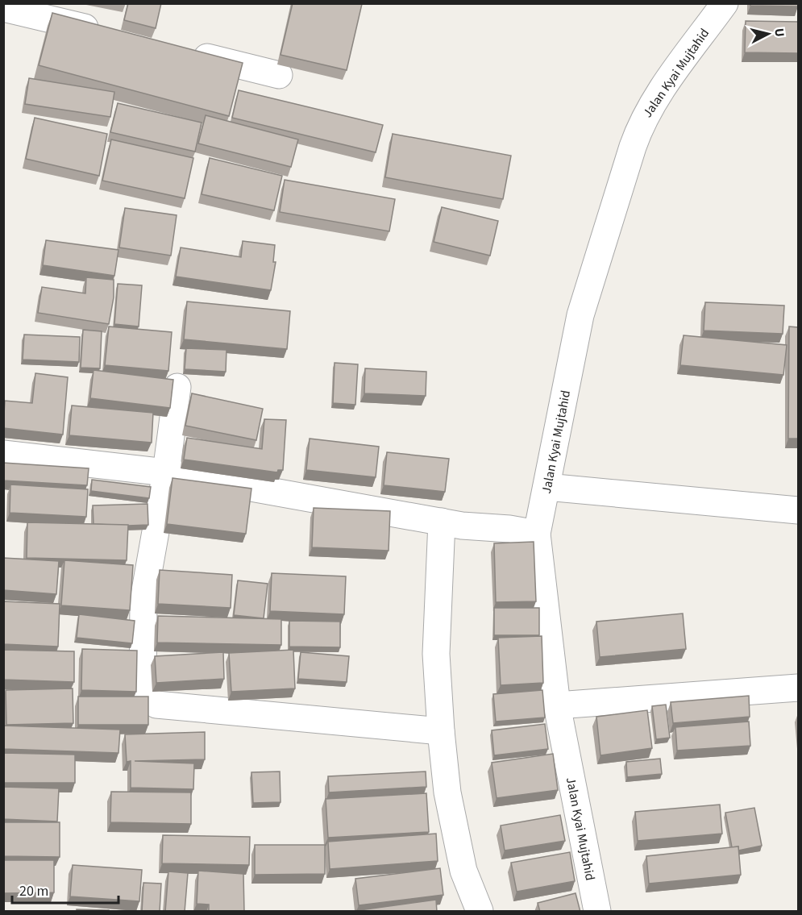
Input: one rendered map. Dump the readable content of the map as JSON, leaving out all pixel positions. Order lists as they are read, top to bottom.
{
  "streets": {
    "street": ["Jalan Kyai Mujtahid"]
  },
  "scale_bar": "20 m",
  "north": "right"
}
